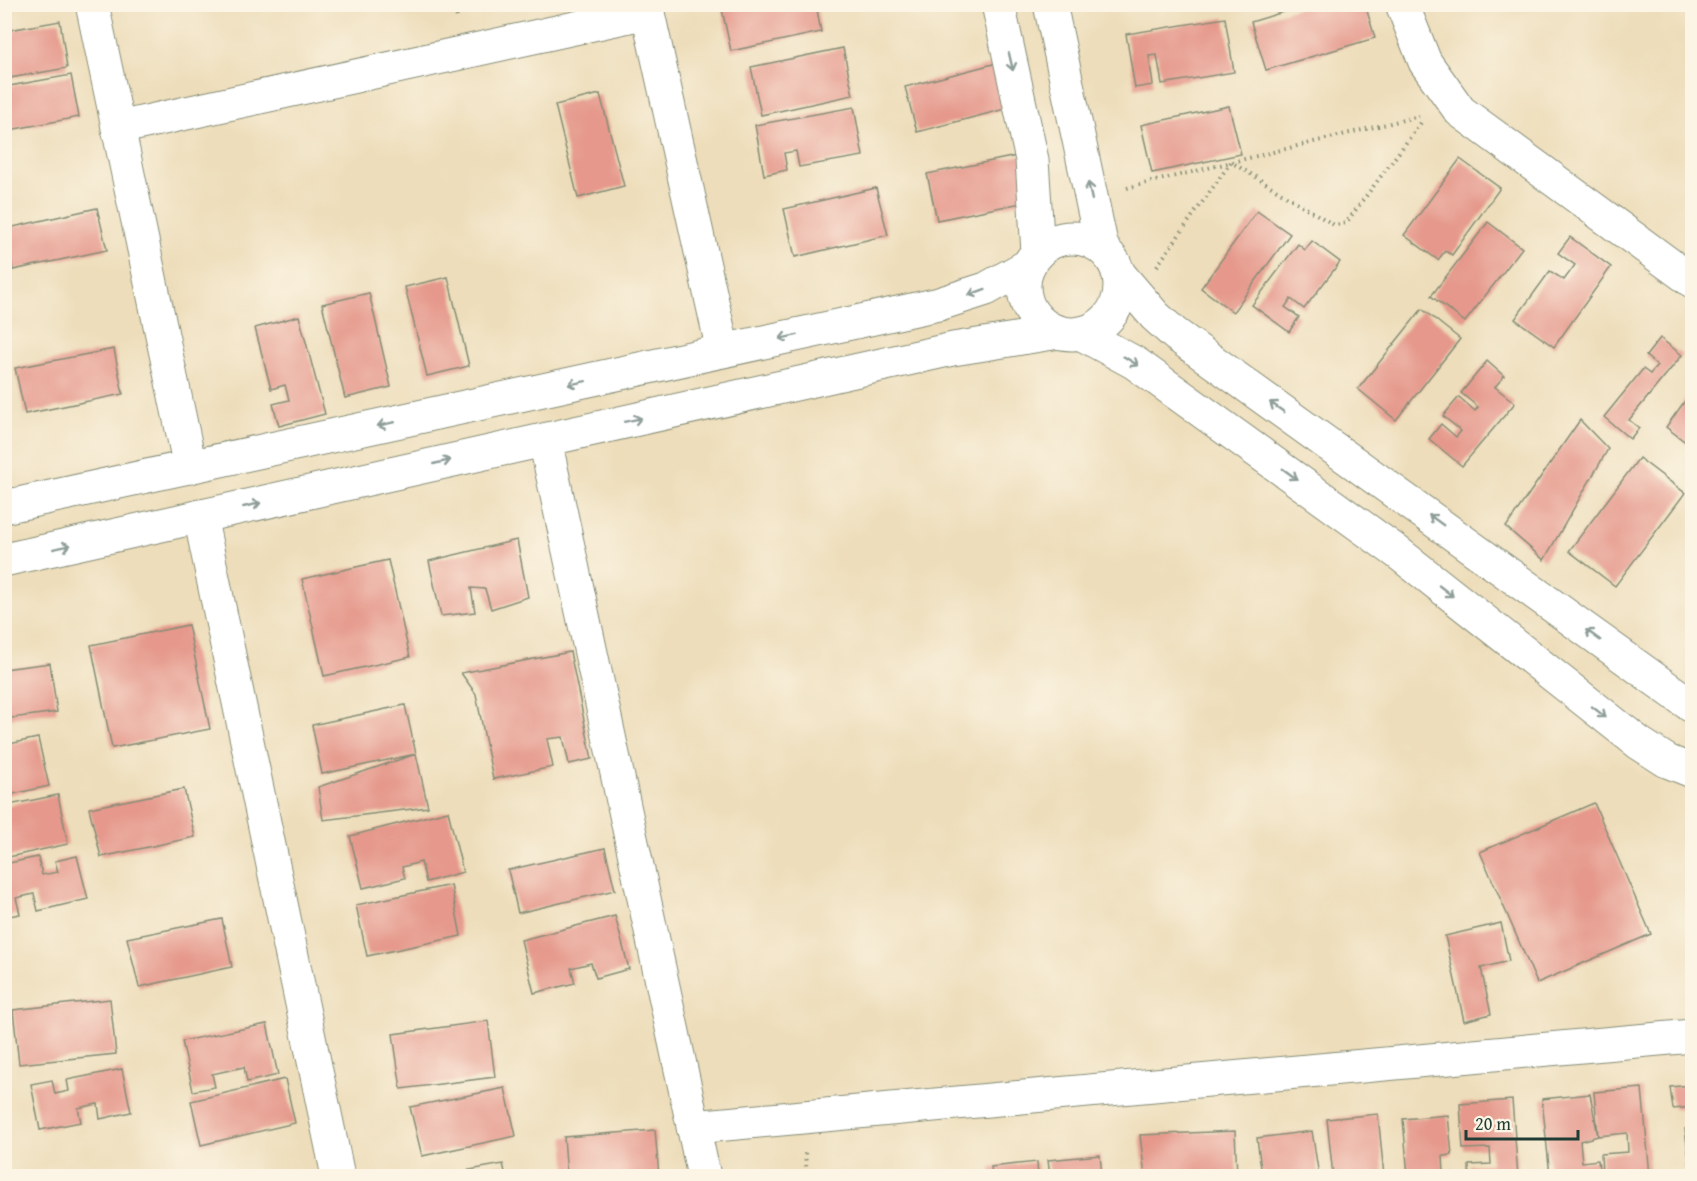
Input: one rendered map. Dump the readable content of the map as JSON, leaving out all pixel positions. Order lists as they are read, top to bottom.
{
  "scale_bar": "20 m"
}
